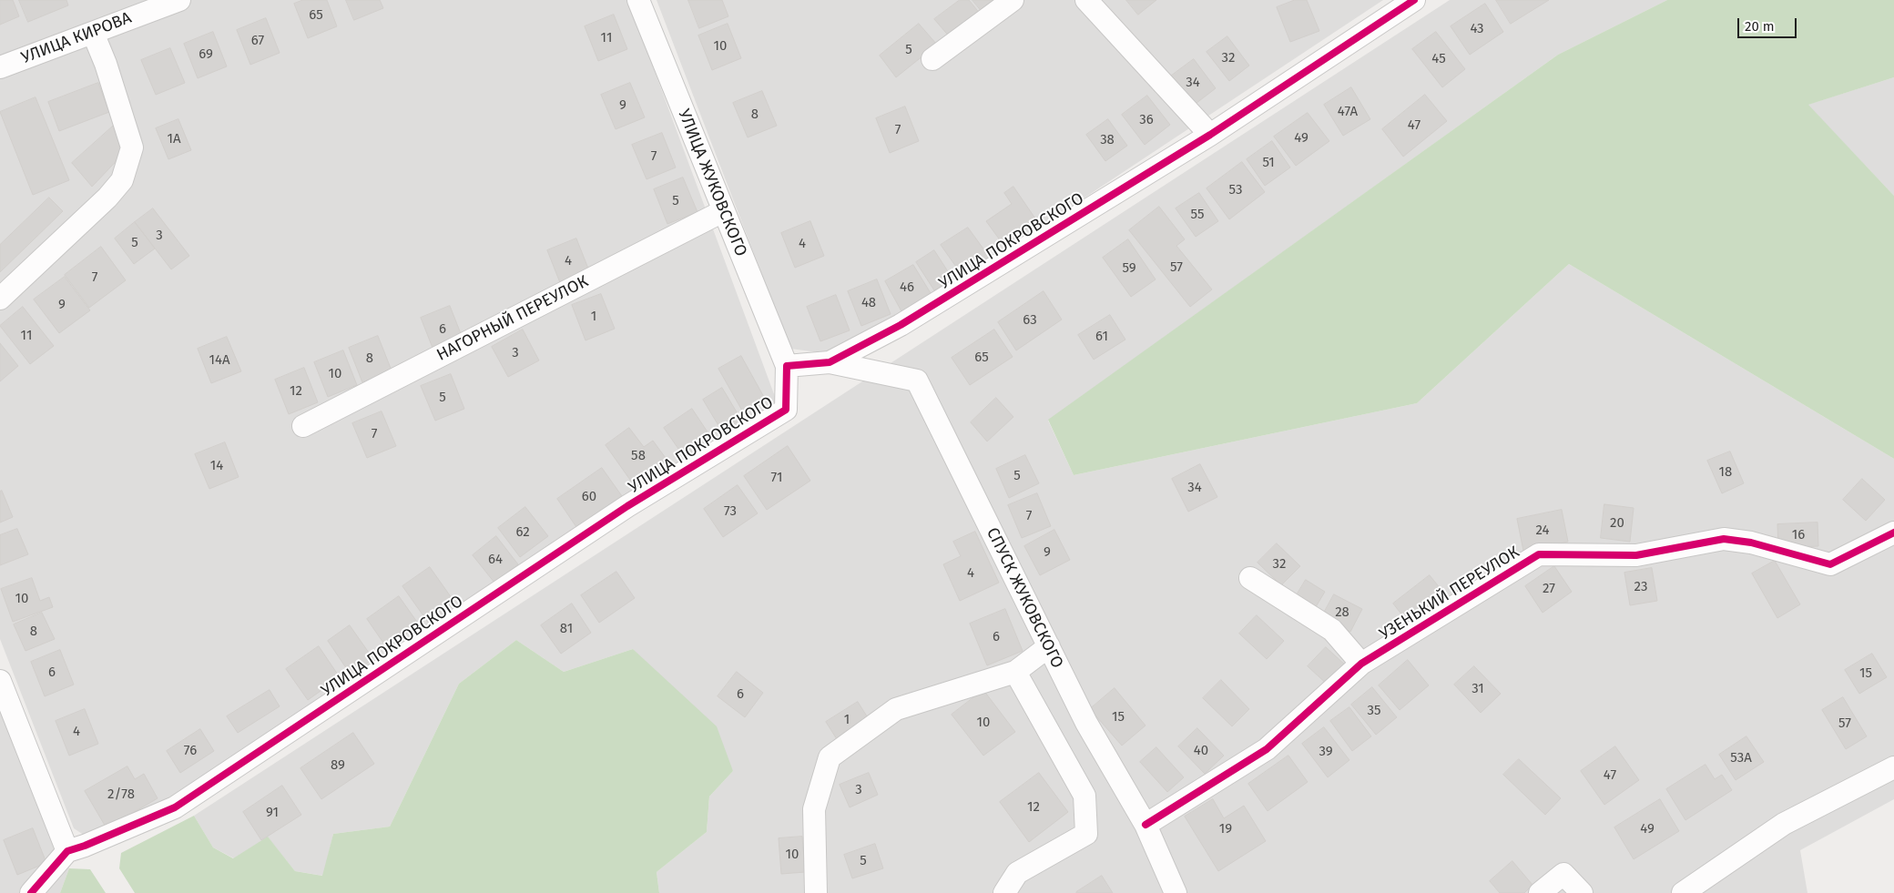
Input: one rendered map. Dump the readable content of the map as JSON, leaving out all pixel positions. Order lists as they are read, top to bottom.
{
  "streets": {
    "street": [
      "УЛИЦА КИРОВА",
      "УЛИЦА ЖУКОВСКОГО",
      "УЛИЦА ПОКРОВСКОГО",
      "НАГОРНЫЙ ПЕРЕУЛОК",
      "УЗЕНЬКИЙ ПЕРЕУЛОК",
      "СПУСК ЖУКОВСКОГО"
    ]
  },
  "crossings": [
    ["УЛИЦА ЖУКОВСКОГО", "УЛИЦА ПОКРОВСКОГО"],
    ["УЛИЦА ЖУКОВСКОГО", "НАГОРНЫЙ ПЕРЕУЛОК"],
    ["УЛИЦА ПОКРОВСКОГО", "СПУСК ЖУКОВСКОГО"],
    ["УЗЕНЬКИЙ ПЕРЕУЛОК", "СПУСК ЖУКОВСКОГО"]
  ],
  "house_numbers": [
    "65",
    "43",
    "11",
    "67",
    "10",
    "5",
    "69",
    "32",
    "45",
    "34",
    "9",
    "47А",
    "8",
    "36",
    "47",
    "7",
    "49",
    "1А",
    "38",
    "7",
    "51",
    "53",
    "5",
    "55",
    "3",
    "5",
    "4",
    "4",
    "57",
    "59",
    "7",
    "46",
    "48",
    "9",
    "1",
    "63",
    "6",
    "11",
    "61",
    "3",
    "65",
    "8",
    "14А",
    "10",
    "12",
    "5",
    "7",
    "58",
    "14",
    "18",
    "5",
    "71",
    "34",
    "60",
    "73",
    "7",
    "20",
    "24",
    "62",
    "16",
    "9",
    "64",
    "32",
    "4",
    "23",
    "27",
    "10",
    "28",
    "81",
    "8",
    "6",
    "6",
    "15",
    "31",
    "6",
    "35",
    "15",
    "1",
    "10",
    "57",
    "4",
    "76",
    "40",
    "39",
    "53А",
    "89",
    "47",
    "3",
    "2/78",
    "12",
    "91",
    "19",
    "49",
    "10",
    "5"
  ],
  "scale_bar": "20 m"
}
